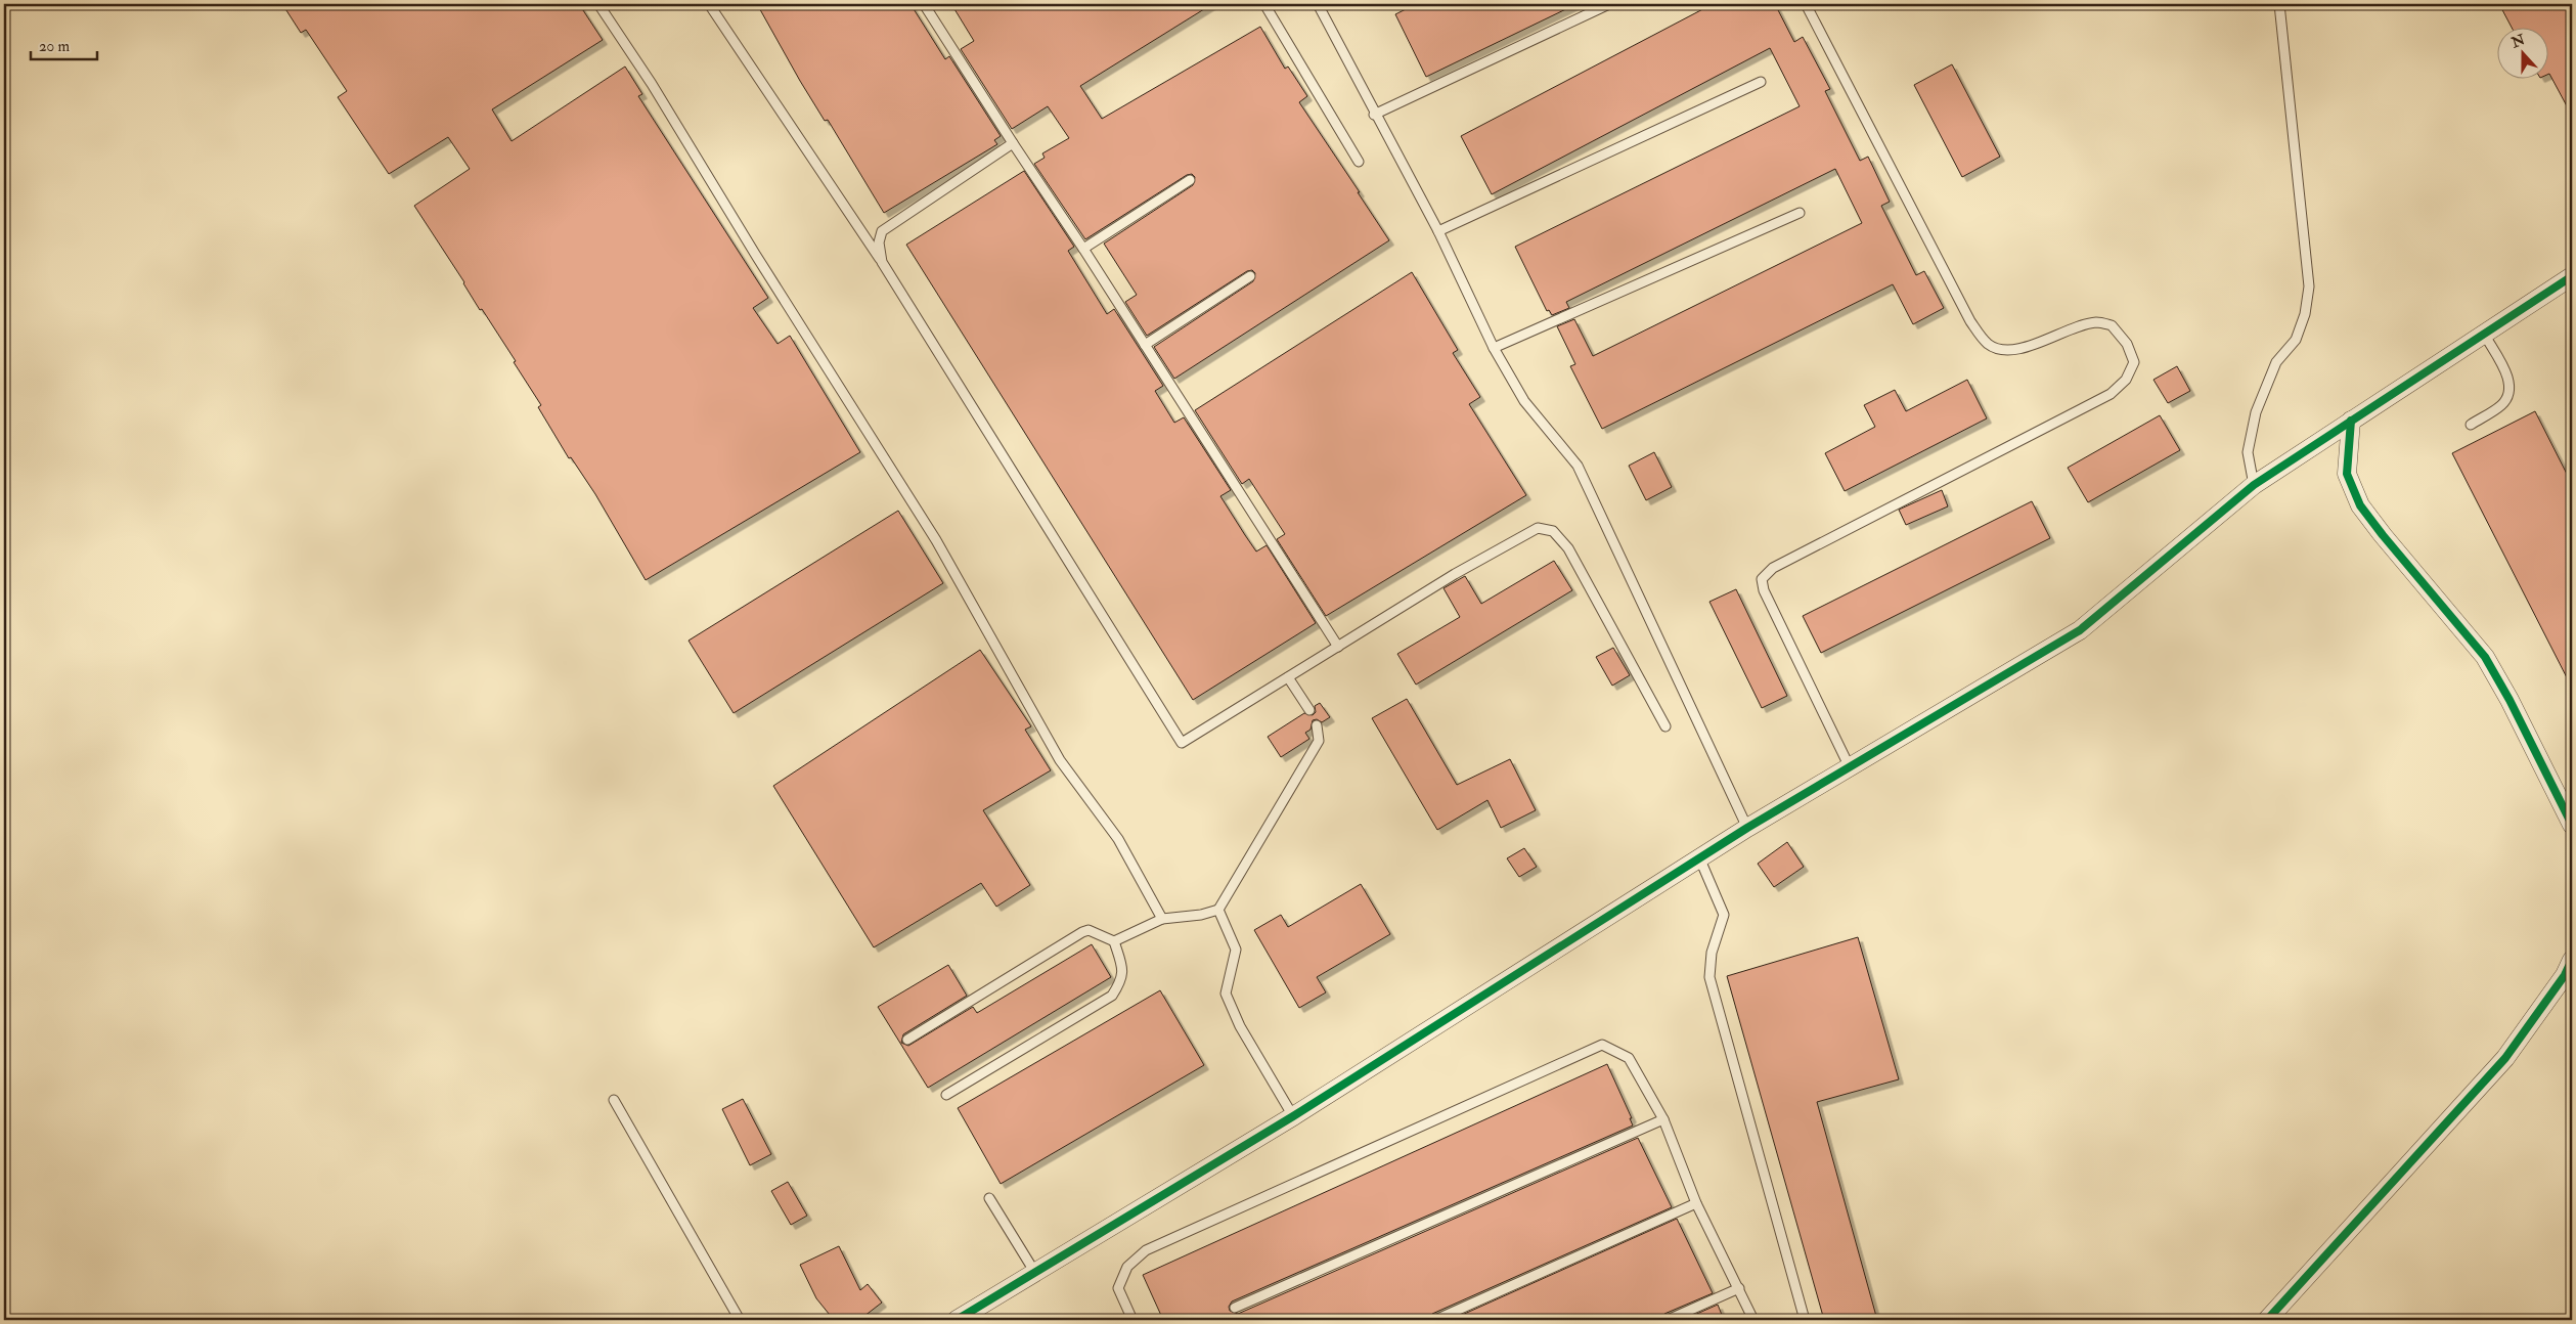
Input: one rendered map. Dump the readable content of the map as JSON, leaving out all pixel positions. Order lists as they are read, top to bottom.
{
  "scale_bar": "20 m",
  "north": "top"
}
